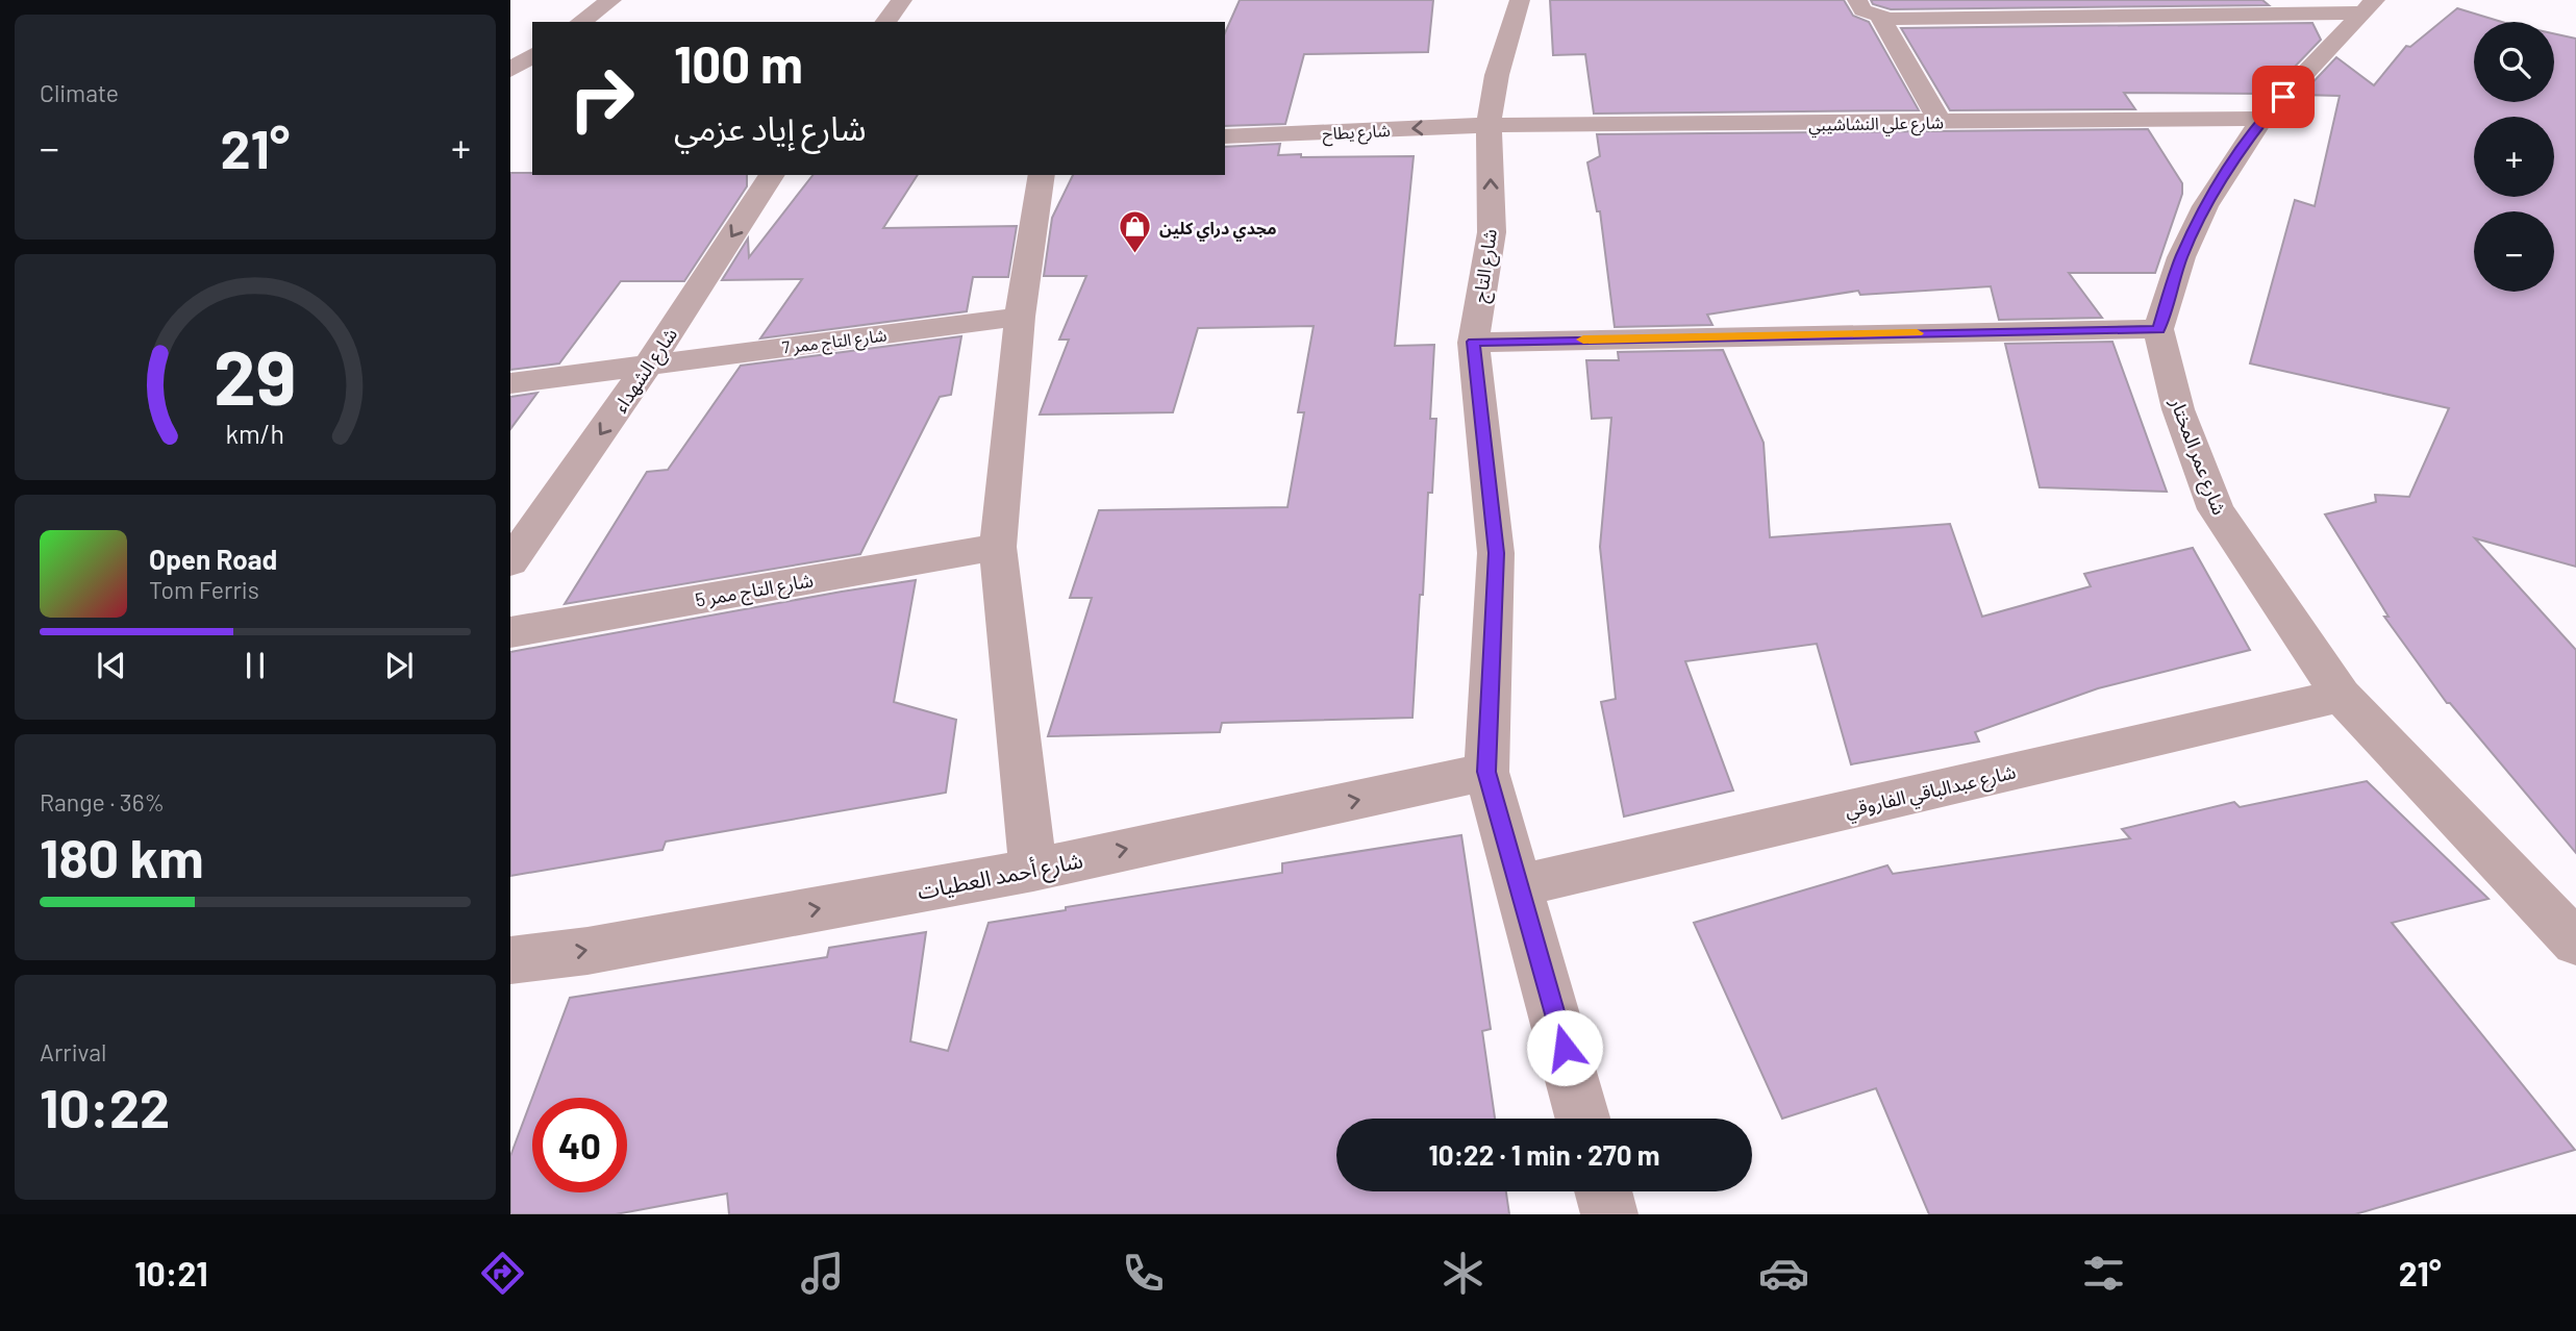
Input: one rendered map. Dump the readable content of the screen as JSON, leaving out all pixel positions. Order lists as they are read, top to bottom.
{
  "streets": {
    "street": [
      "شارع علي النشاشيبي",
      "شارع يطاح",
      "شارع التاج",
      "شارع التاج ممر 7",
      "شارع الشهداء",
      "شارع عمر المختار",
      "شارع التاج ممر 5",
      "شارع عبدالباقي الفاروقي",
      "شارع أحمد العطيات"
    ]
  },
  "crossings": [
    ["شارع علي النشاشيبي", "شارع يطاح"],
    ["شارع علي النشاشيبي", "شارع التاج"],
    ["شارع يطاح", "شارع التاج"],
    ["شارع التاج", "شارع عبدالباقي الفاروقي"],
    ["شارع التاج", "شارع أحمد العطيات"],
    ["شارع التاج ممر 7", "شارع الشهداء"],
    ["شارع عمر المختار", "شارع عبدالباقي الفاروقي"]
  ],
  "one_way": ["شارع يطاح", "شارع الشهداء", "شارع أحمد العطيات"],
  "places": {
    "shop": ["مجدي دراي كلين"]
  },
  "page": {
    "tile": [
      "Climate",
      ["Range · 36%", "180 km"],
      ["Arrival", "10:22"]
    ],
    "map_buttons": ["+", "−"],
    "turn": ["100 m", "شارع إياد عزمي"],
    "heat": ["−", "21°", "+"],
    "song": ["Open Road", "Tom Ferris"],
    "limit": "40",
    "trip": "10:22 · 1 min · 270 m",
    "tabs": ["10:21", "21°"],
    "gauge": ["29", "km/h"]
  }
}
